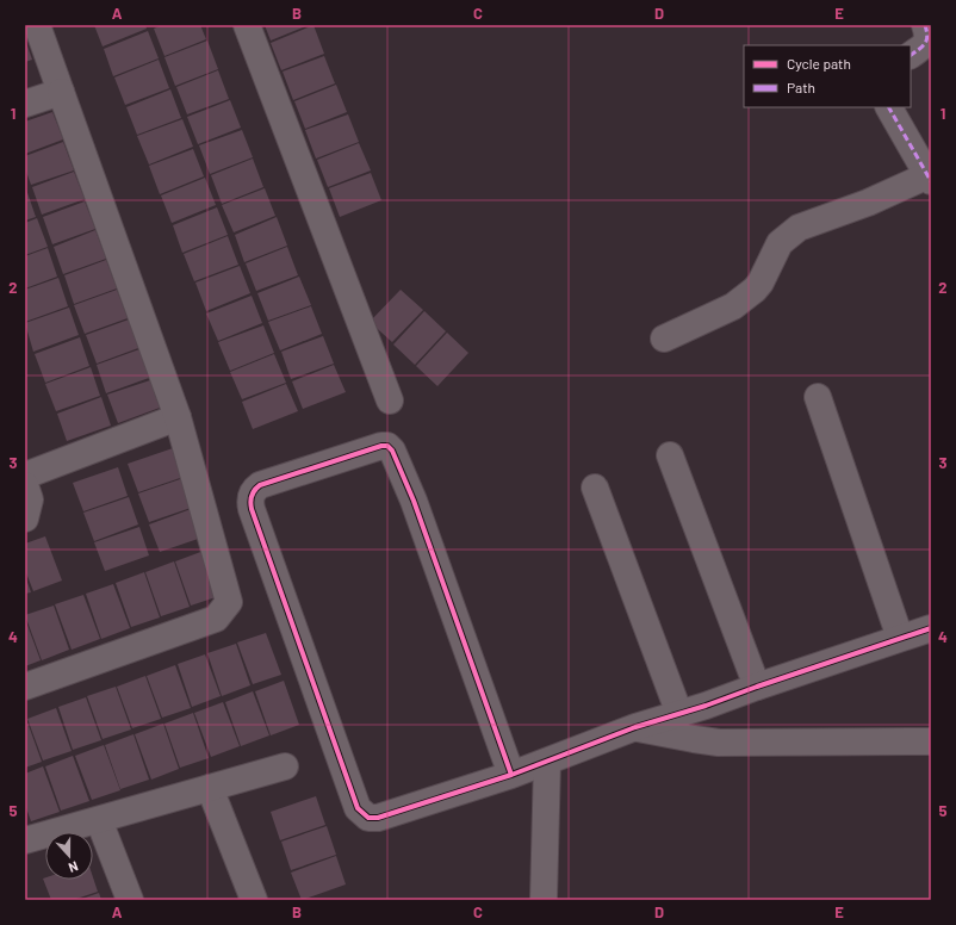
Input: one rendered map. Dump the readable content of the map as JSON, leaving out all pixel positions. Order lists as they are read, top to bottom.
{
  "legend": ["Cycle path", "Path"],
  "north": "bottom",
  "grid": {
    "columns": [
      "A",
      "B",
      "C",
      "D",
      "E"
    ],
    "rows": [
      "1",
      "2",
      "3",
      "4",
      "5"
    ]
  }
}
